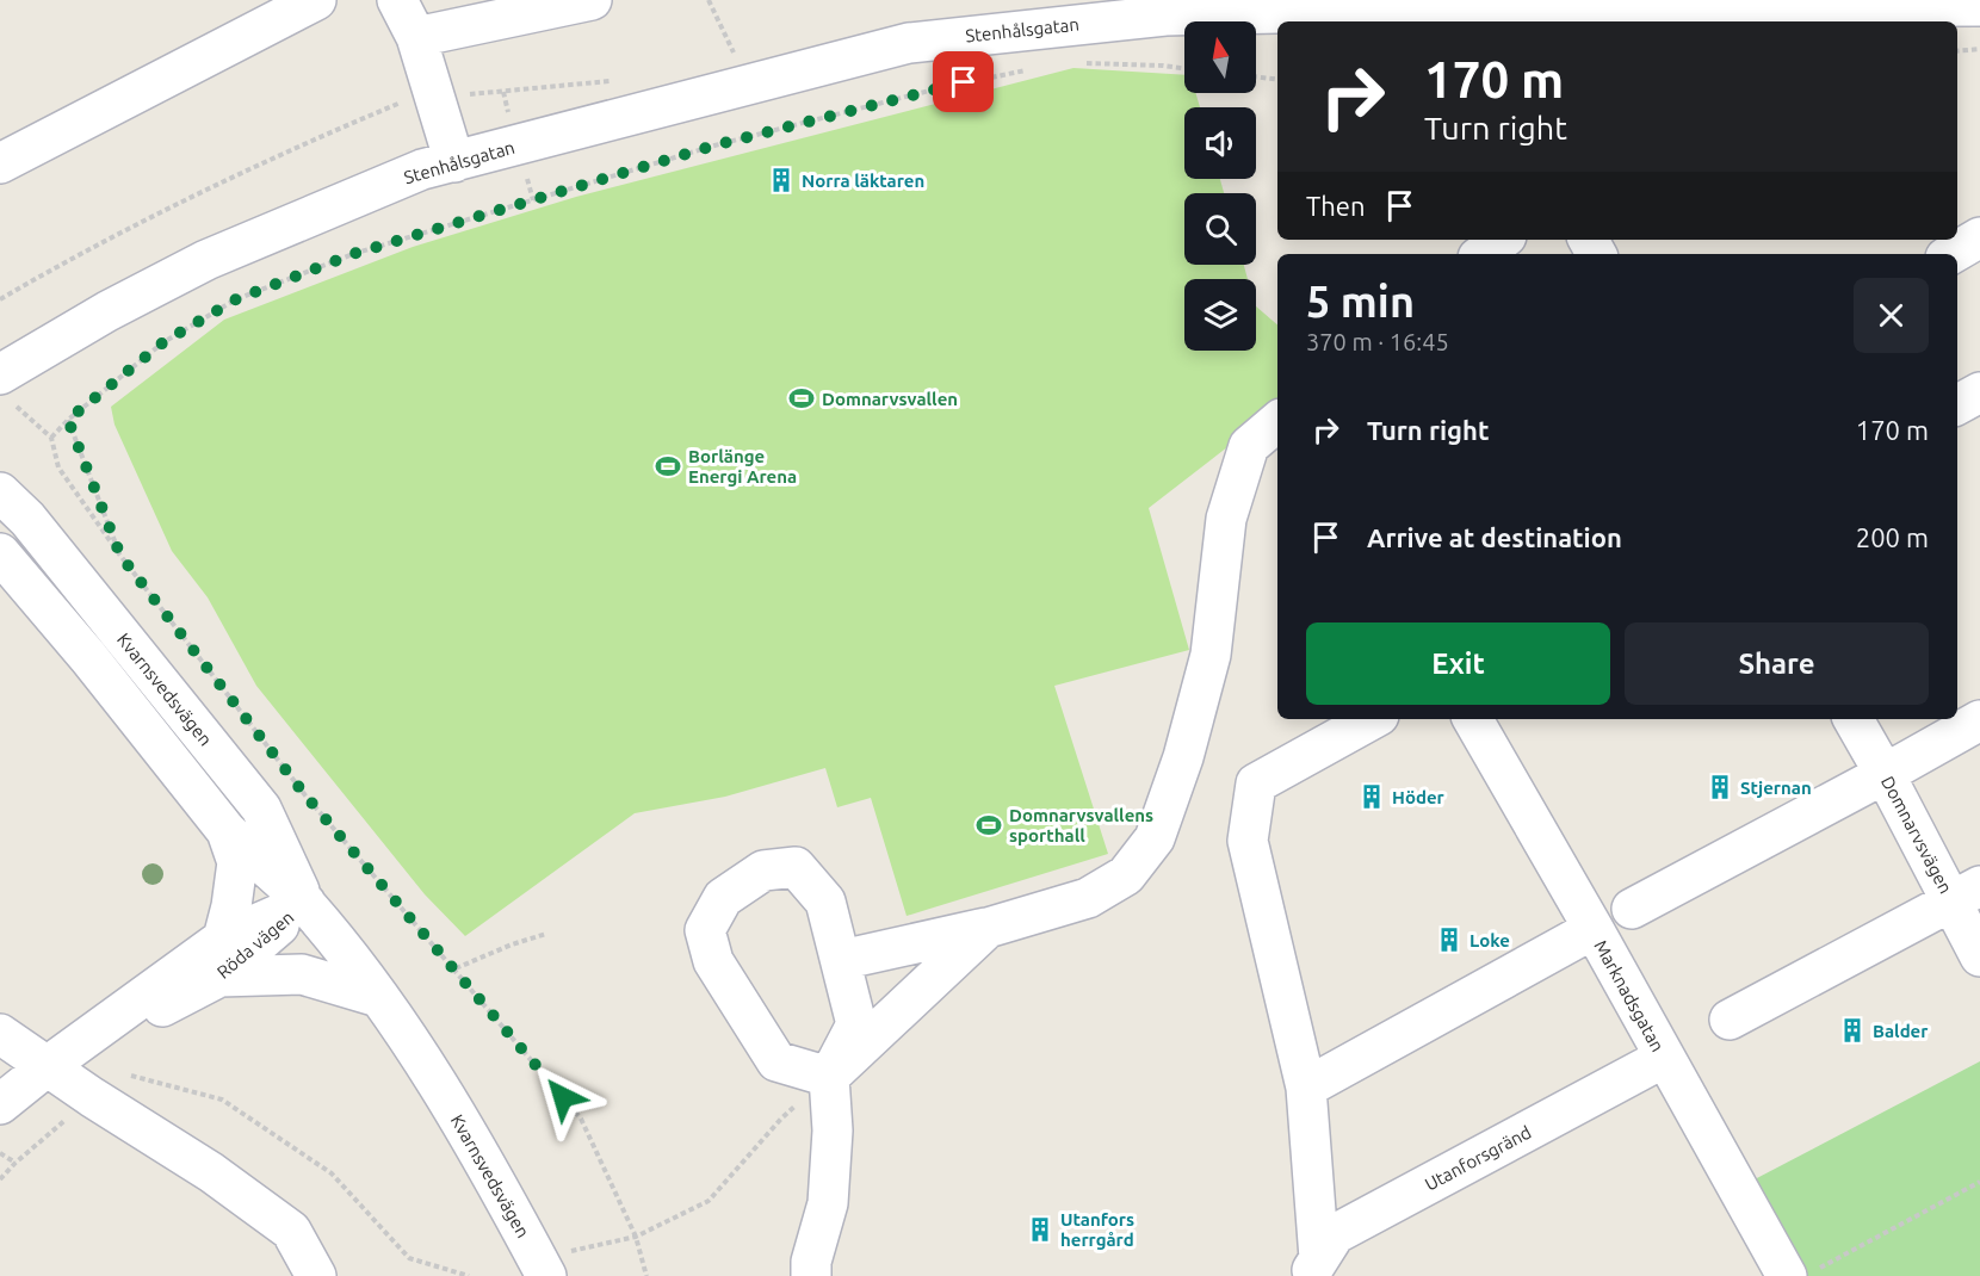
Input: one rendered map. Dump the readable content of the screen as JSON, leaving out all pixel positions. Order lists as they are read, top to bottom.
{
  "streets": {
    "street": [
      "Stenhålsgatan",
      "Kvarnsvedsvägen",
      "Domnarvsvägen",
      "Röda vägen",
      "Marknadsgatan",
      "Utanforsgränd"
    ]
  },
  "crossings": [
    ["Kvarnsvedsvägen", "Röda vägen"],
    ["Marknadsgatan", "Utanforsgränd"]
  ],
  "places": {
    "building": [
      "Norra läktaren",
      "Stjernan",
      "Höder",
      "Loke",
      "Balder",
      "Utanfors herrgård"
    ],
    "sports": ["Domnarvsvallen", "Borlänge Energi Arena", "Domnarvsvallens sporthall"]
  },
  "north": "top",
  "page": {
    "turn": ["170 m", "Turn right"],
    "then": "Then",
    "heading": ["5 min", "370 m · 16:45"],
    "list": [
      {
        "name": "Turn right",
        "value": "170 m"
      },
      {
        "name": "Arrive at destination",
        "value": "200 m"
      }
    ],
    "buttons": ["Exit", "Share"]
  }
}
